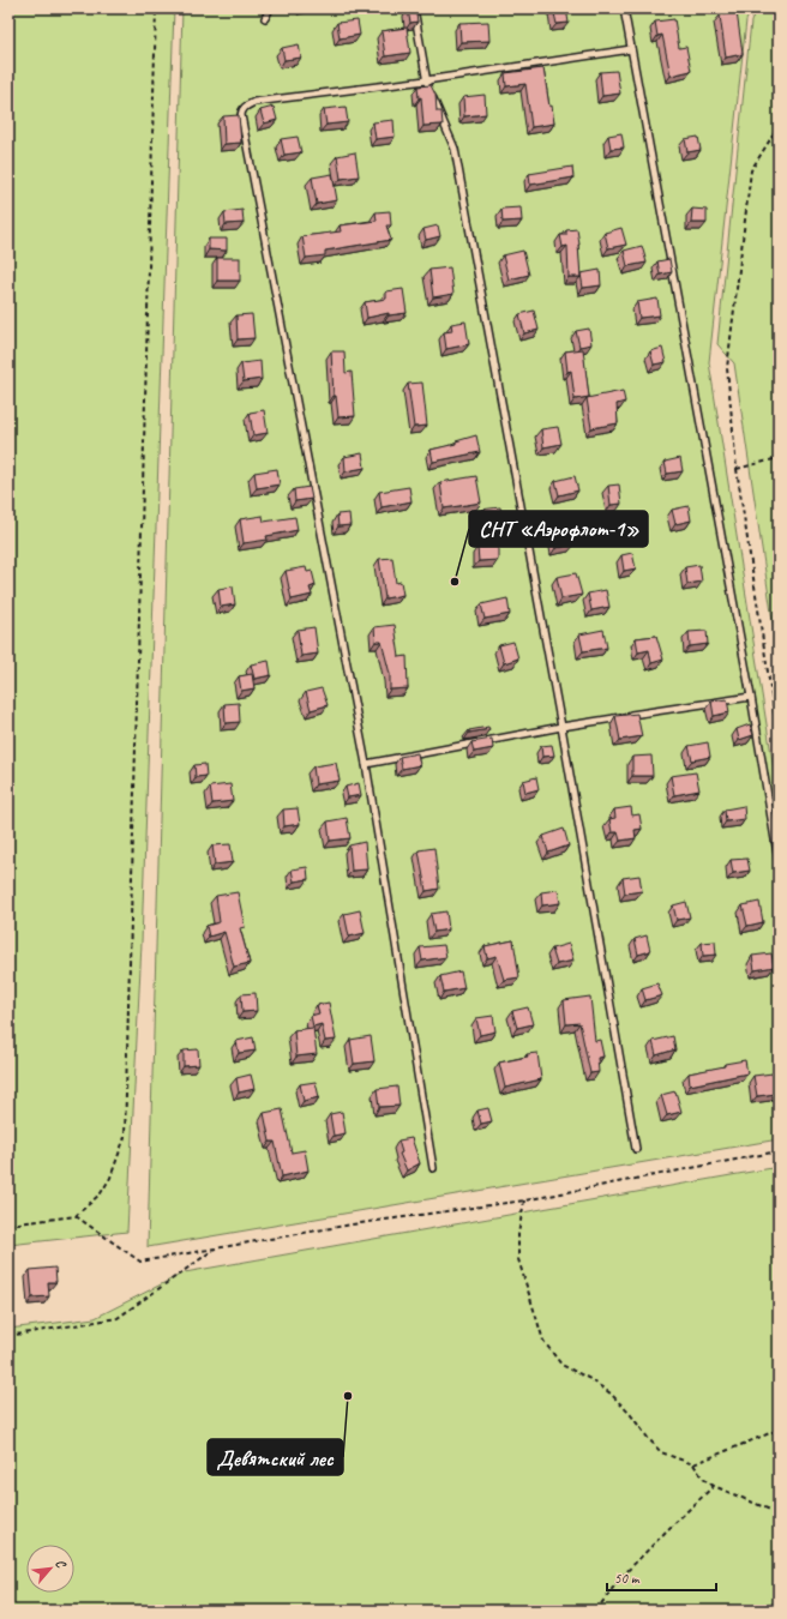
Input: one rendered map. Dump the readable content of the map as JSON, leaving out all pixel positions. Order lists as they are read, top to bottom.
{
  "places": ["СНТ «Аэрофлот-1»", "Девятский лес"],
  "scale_bar": "50 m",
  "north": "top right"
}
